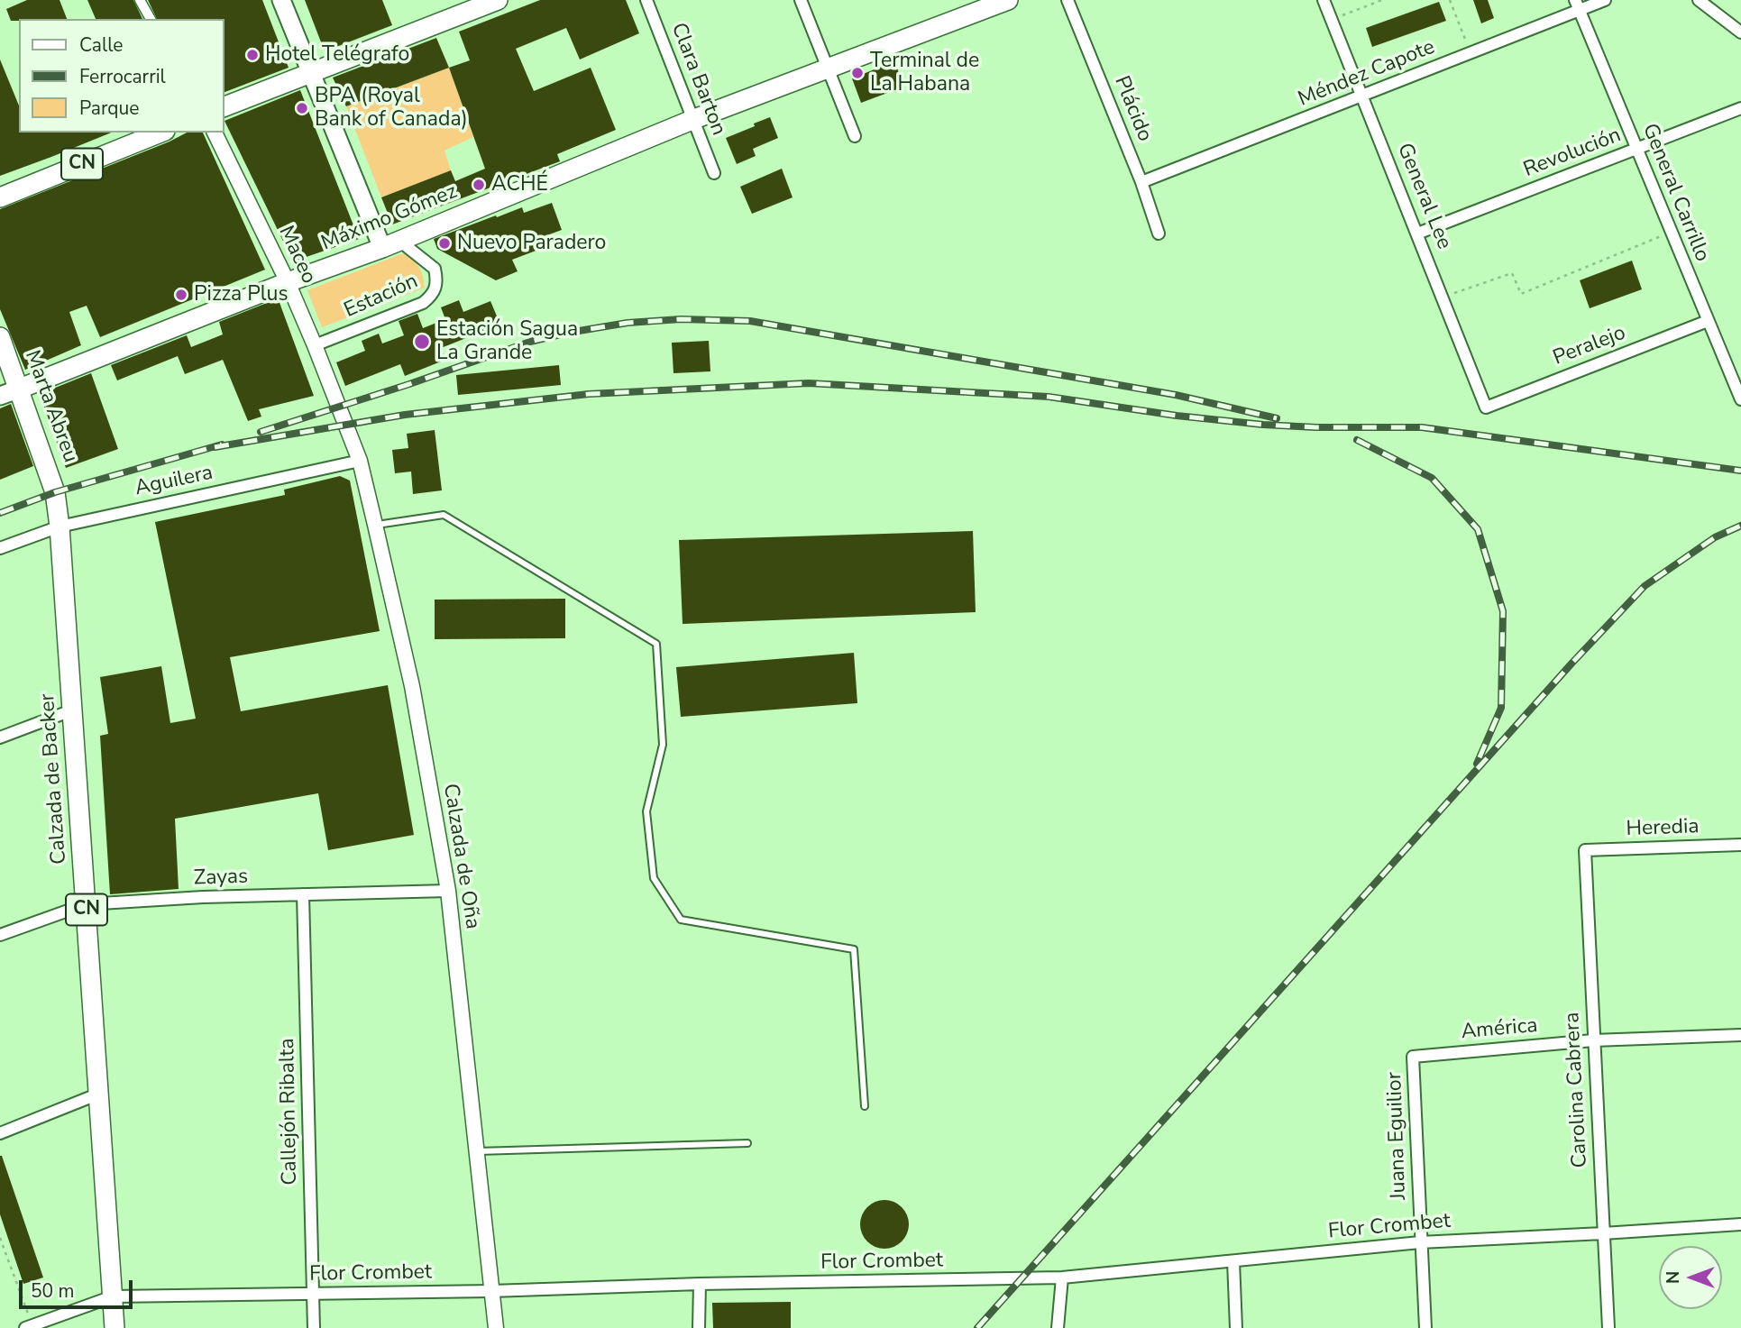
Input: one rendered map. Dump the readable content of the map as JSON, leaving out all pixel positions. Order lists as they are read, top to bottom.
{
  "streets": {
    "main road": [
      "CN",
      "Máximo Gómez",
      "Marta Abreu",
      "Calzada de Backer"
    ],
    "street": [
      "Méndez Capote",
      "Clara Barton",
      "Plácido",
      "Revolución",
      "General Carrillo",
      "General Lee",
      "Maceo",
      "Estación",
      "Peralejo",
      "Aguilera",
      "Heredia",
      "Calzada de Oña",
      "Zayas",
      "América",
      "Carolina Cabrera",
      "Callejón Ribalta",
      "Juana Eguilior",
      "Flor Crombet"
    ]
  },
  "crossings": [
    ["Méndez Capote", "Plácido"],
    ["Méndez Capote", "General Carrillo"],
    ["Méndez Capote", "General Lee"],
    ["Clara Barton", "Máximo Gómez"],
    ["Revolución", "General Carrillo"],
    ["Revolución", "General Lee"],
    ["General Carrillo", "Peralejo"],
    ["General Lee", "Peralejo"],
    ["Máximo Gómez", "Maceo"],
    ["Máximo Gómez", "Estación"],
    ["Máximo Gómez", "Marta Abreu"],
    ["Maceo", "Estación"],
    ["Maceo", "Calzada de Oña"],
    ["Marta Abreu", "Calzada de Backer"],
    ["Aguilera", "Calzada de Backer"],
    ["Aguilera", "Calzada de Oña"],
    ["Calzada de Backer", "Zayas"],
    ["Calzada de Backer", "Flor Crombet"],
    ["Heredia", "Carolina Cabrera"],
    ["Calzada de Oña", "Zayas"],
    ["Calzada de Oña", "Flor Crombet"],
    ["Zayas", "Callejón Ribalta"],
    ["América", "Carolina Cabrera"],
    ["América", "Juana Eguilior"],
    ["Carolina Cabrera", "Flor Crombet"],
    ["Callejón Ribalta", "Flor Crombet"],
    ["Juana Eguilior", "Flor Crombet"]
  ],
  "places": [
    "Hotel Telégrafo",
    "Terminal de La Habana",
    "BPA (Royal Bank of Canada)",
    "ACHÉ",
    "Nuevo Paradero",
    "Pizza Plus",
    "Estación Sagua La Grande"
  ],
  "legend": ["Calle", "Ferrocarril", "Parque"],
  "scale_bar": "50 m",
  "north": "left"
}
